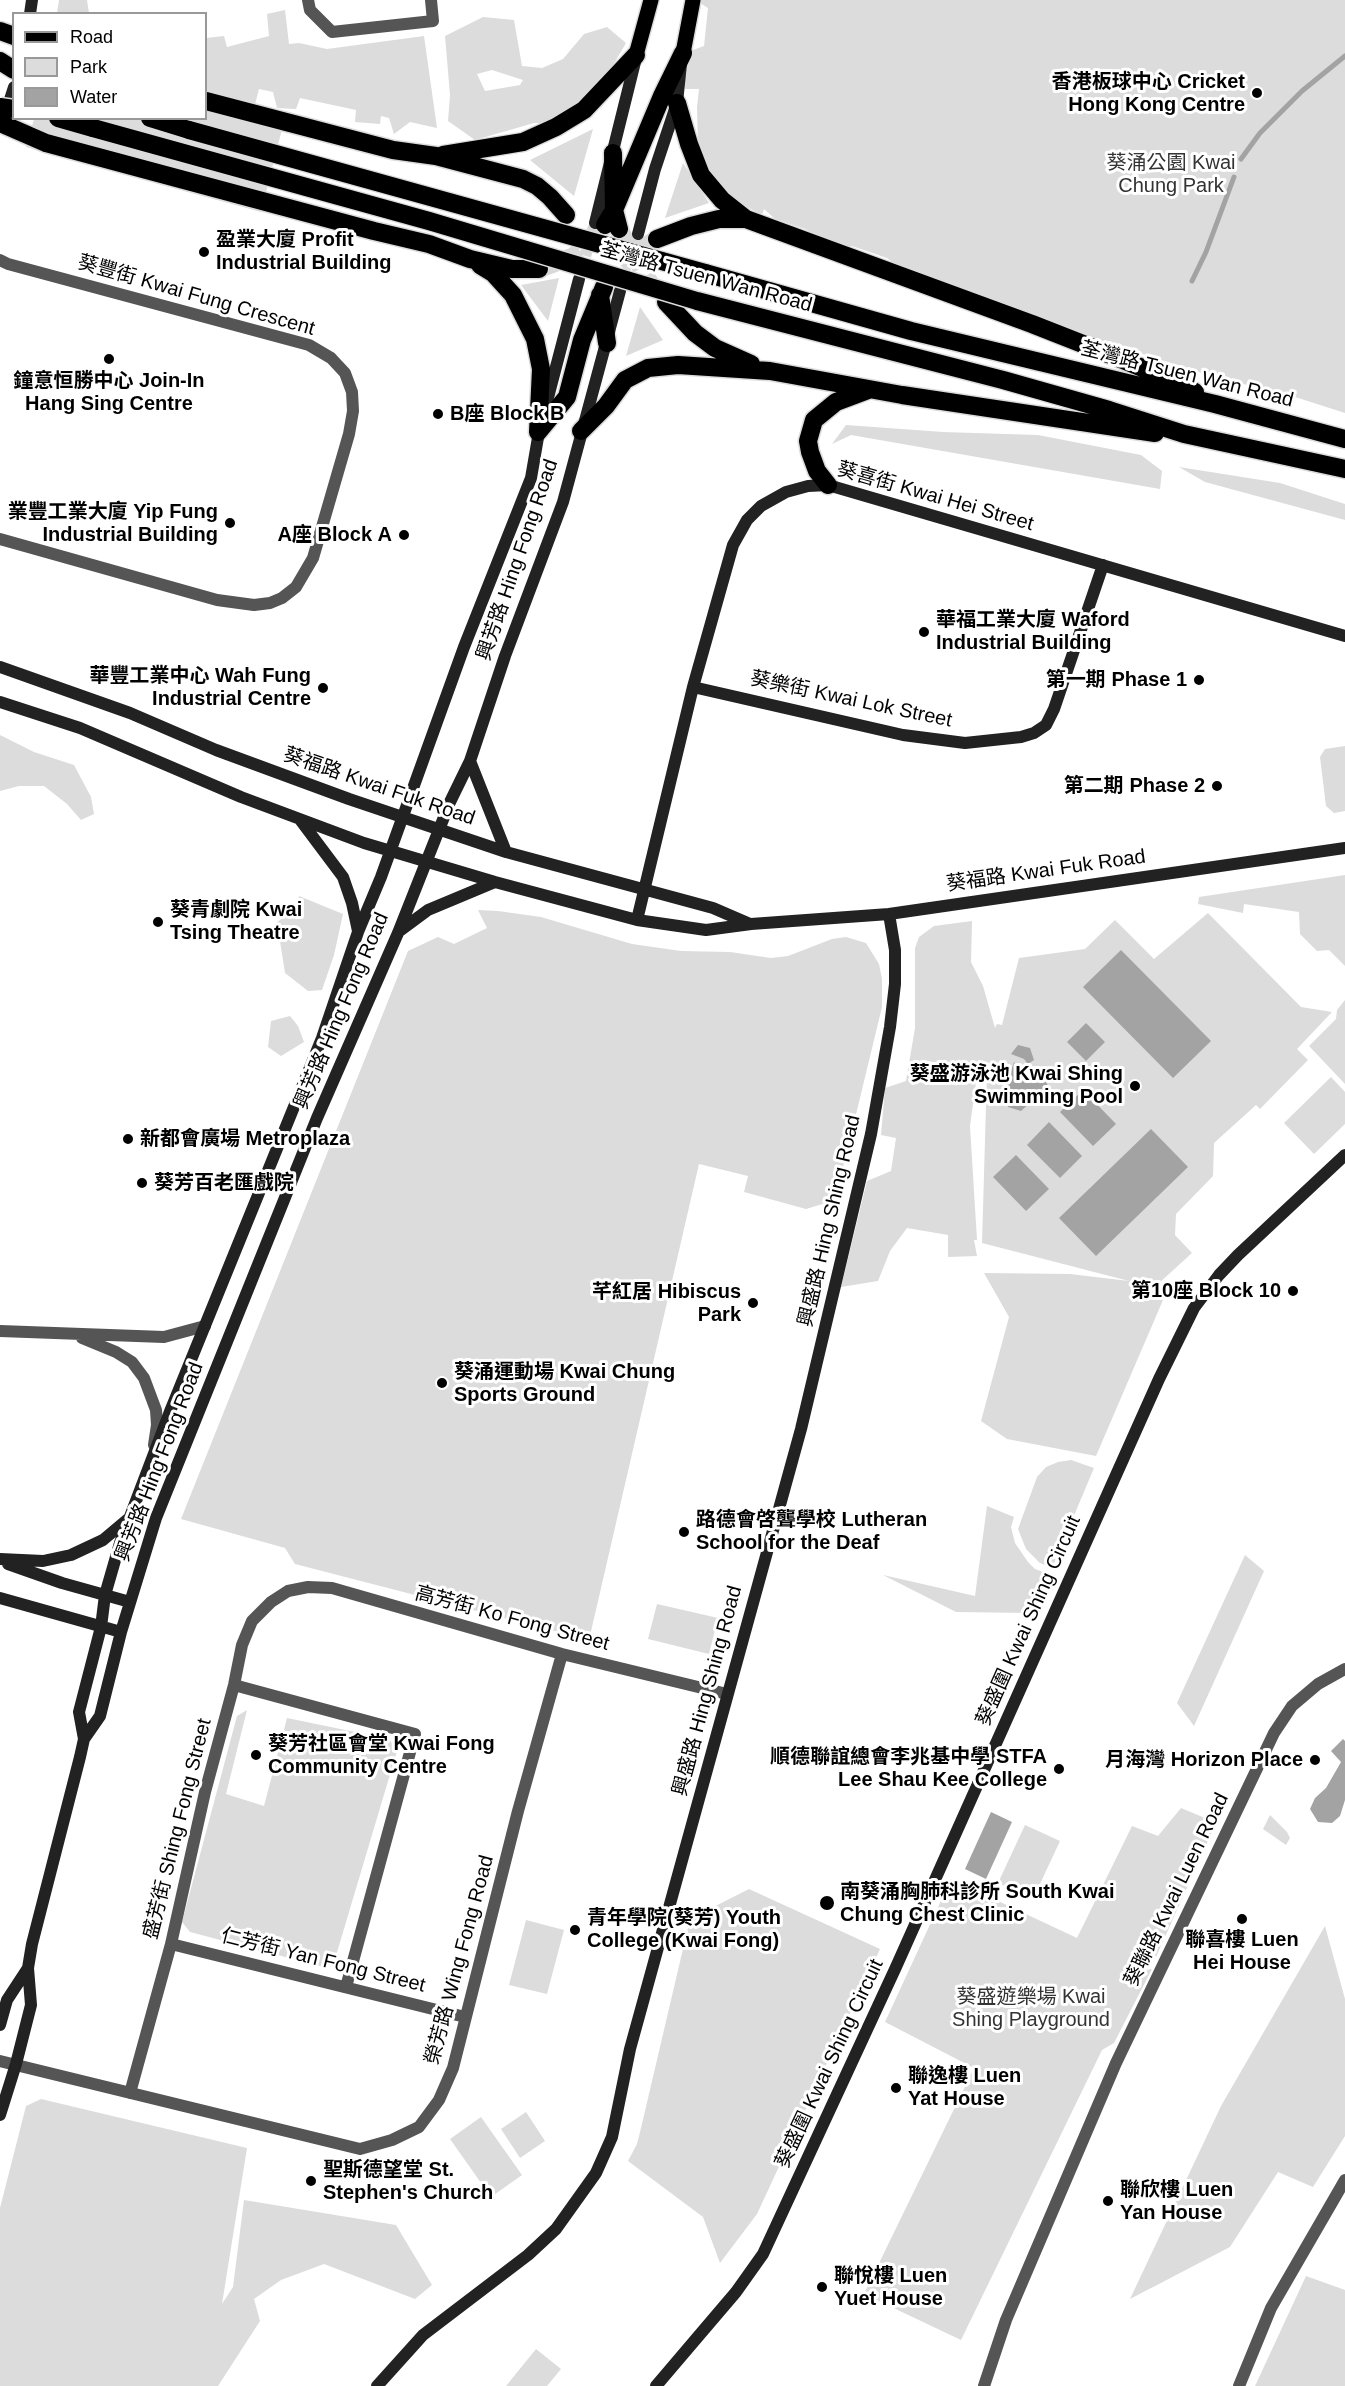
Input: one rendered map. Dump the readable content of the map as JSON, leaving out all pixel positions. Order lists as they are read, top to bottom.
{
  "streets": {
    "highway": ["荃灣路 Tsuen Wan Road"],
    "main road": [
      "葵喜街 Kwai Hei Street",
      "興芳路 Hing Fong Road",
      "葵樂街 Kwai Lok Street",
      "葵福路 Kwai Fuk Road",
      "興盛路 Hing Shing Road",
      "葵盛圍 Kwai Shing Circuit"
    ],
    "street": [
      "葵豐街 Kwai Fung Crescent",
      "高芳街 Ko Fong Street",
      "盛芳街 Shing Fong Street",
      "葵聯路 Kwai Luen Road",
      "榮芳路 Wing Fong Road",
      "仁芳街 Yan Fong Street"
    ]
  },
  "crossings": [
    ["葵喜街 Kwai Hei Street", "葵樂街 Kwai Lok Street"],
    ["葵喜街 Kwai Hei Street", "葵福路 Kwai Fuk Road"],
    ["興芳路 Hing Fong Road", "葵福路 Kwai Fuk Road"],
    ["興芳路 Hing Fong Road", "榮芳路 Wing Fong Road"],
    ["葵福路 Kwai Fuk Road", "興盛路 Hing Shing Road"],
    ["興盛路 Hing Shing Road", "高芳街 Ko Fong Street"],
    ["高芳街 Ko Fong Street", "盛芳街 Shing Fong Street"],
    ["高芳街 Ko Fong Street", "榮芳路 Wing Fong Road"],
    ["盛芳街 Shing Fong Street", "榮芳路 Wing Fong Road"],
    ["盛芳街 Shing Fong Street", "仁芳街 Yan Fong Street"],
    ["榮芳路 Wing Fong Road", "仁芳街 Yan Fong Street"]
  ],
  "parks": ["葵涌公園 Kwai Chung Park", "葵盛遊樂場 Kwai Shing Playground"],
  "places": [
    "香港板球中心 Cricket Hong Kong Centre",
    "盈業大廈 Profit Industrial Building",
    "鐘意恒勝中心 Join-In Hang Sing Centre",
    "B座 Block B",
    "業豐工業大廈 Yip Fung Industrial Building",
    "A座 Block A",
    "華福工業大廈 Waford Industrial Building",
    "第一期 Phase 1",
    "華豐工業中心 Wah Fung Industrial Centre",
    "第二期 Phase 2",
    "葵青劇院 Kwai Tsing Theatre",
    "葵盛游泳池 Kwai Shing Swimming Pool",
    "新都會廣場 Metroplaza",
    "葵芳百老匯戲院",
    "第10座 Block 10",
    "芊紅居 Hibiscus Park",
    "葵涌運動場 Kwai Chung Sports Ground",
    "路德會啓聾學校 Lutheran School for the Deaf",
    "葵芳社區會堂 Kwai Fong Community Centre",
    "月海灣 Horizon Place",
    "順德聯誼總會李兆基中學 STFA Lee Shau Kee College",
    "南葵涌胸肺科診所 South Kwai Chung Chest Clinic",
    "聯喜樓 Luen Hei House",
    "青年學院(葵芳) Youth College (Kwai Fong)",
    "聯逸樓 Luen Yat House",
    "聖斯德望堂 St. Stephen's Church",
    "聯欣樓 Luen Yan House",
    "聯悅樓 Luen Yuet House"
  ],
  "legend": ["Road", "Park", "Water"]
}
